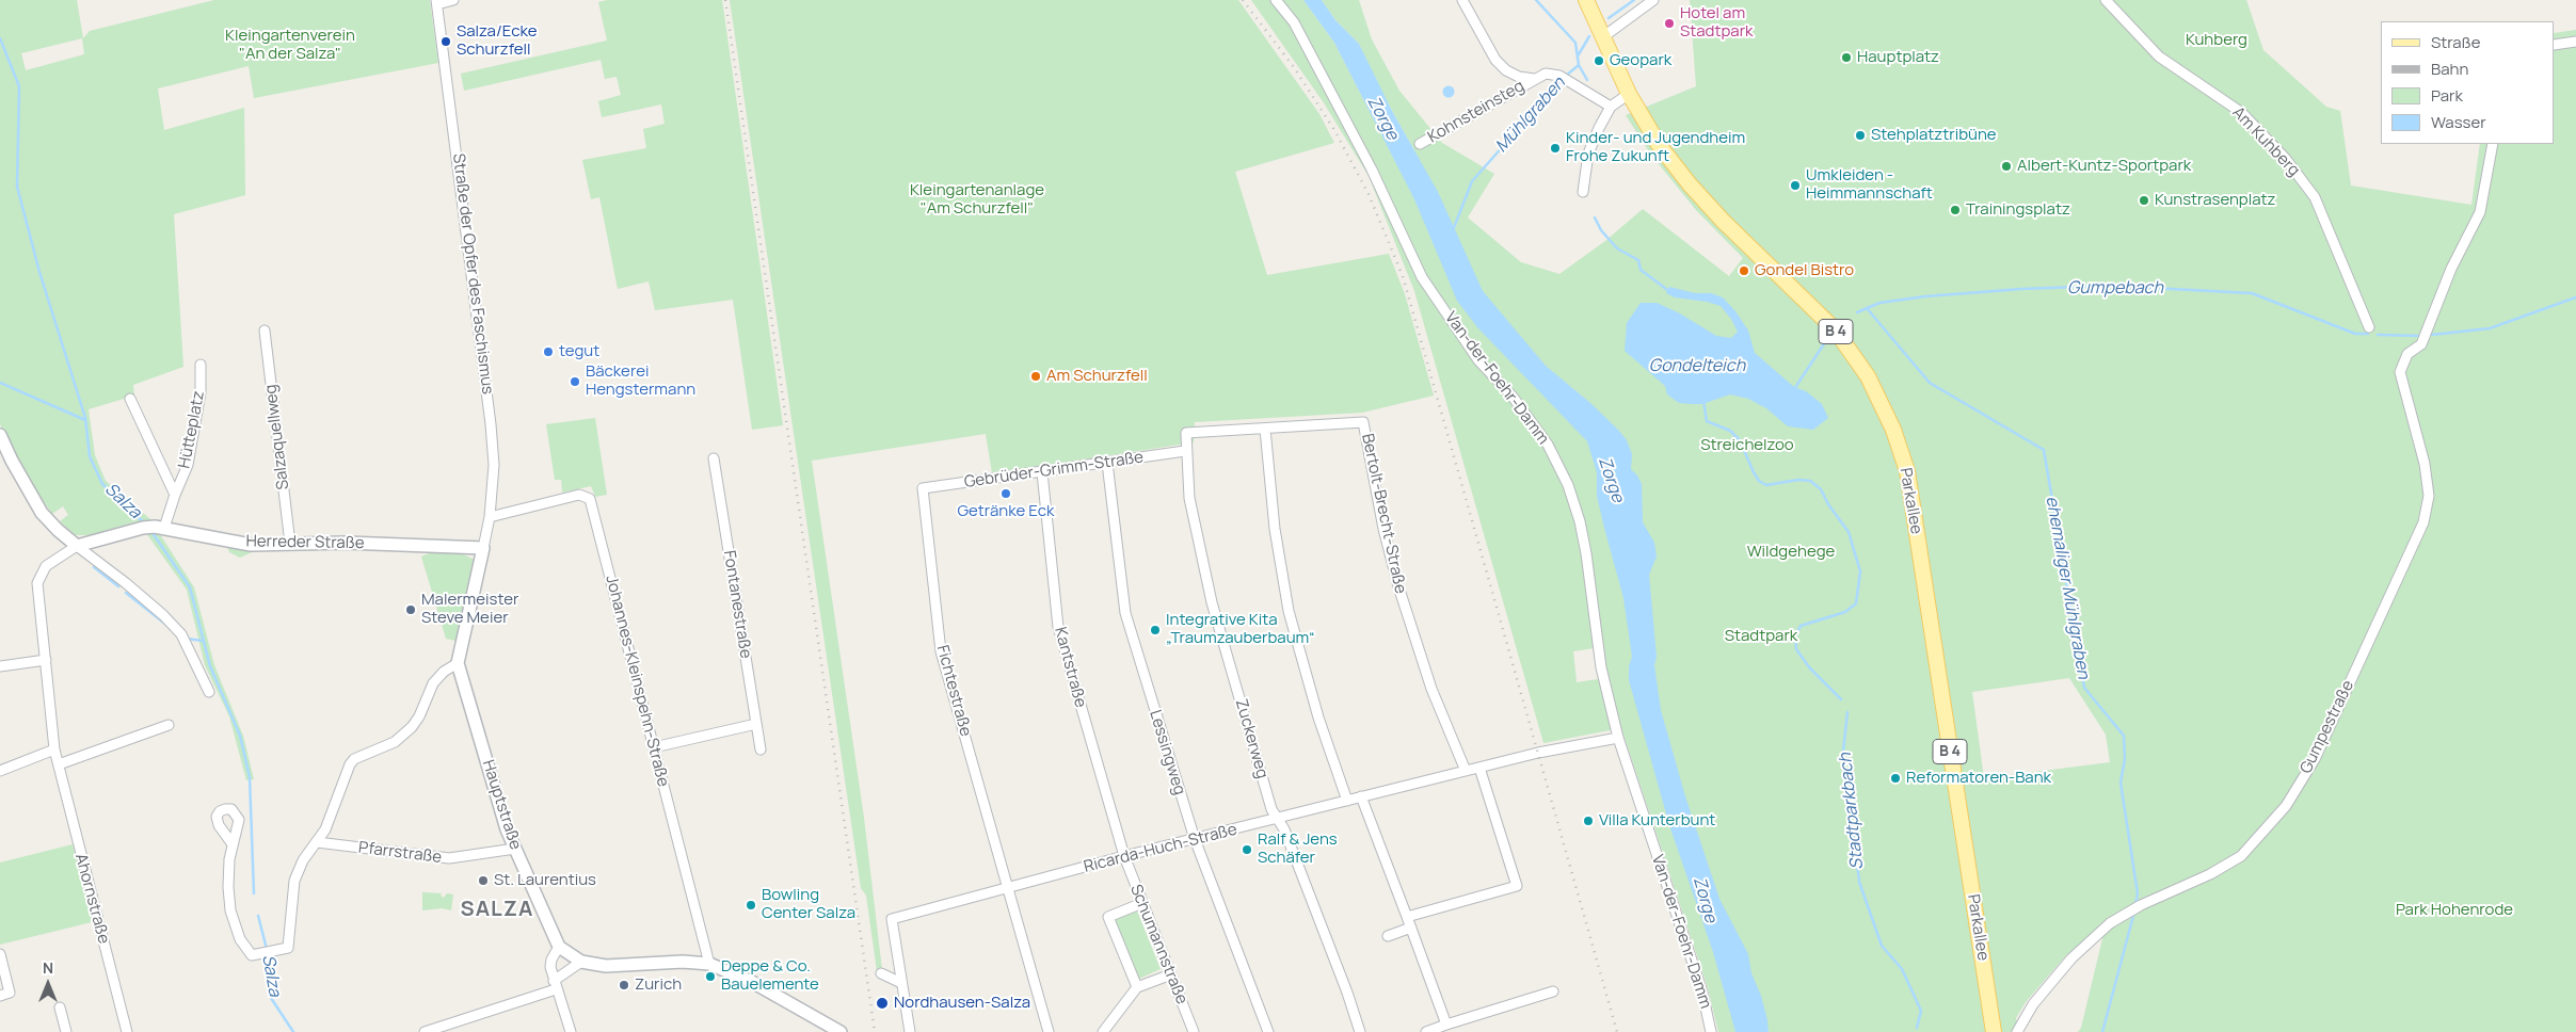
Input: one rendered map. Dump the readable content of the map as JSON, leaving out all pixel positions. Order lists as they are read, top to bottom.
{
  "streets": {
    "main road": ["B 4", "Parkallee"],
    "street": [
      "Kohnsteinsteg",
      "Am Kuhberg",
      "Straße der Opfer des Faschismus",
      "Van-der-Foehr-Damm",
      "Hütteplatz",
      "Salzaquellweg",
      "Gebrüder-Grimm-Straße",
      "Bertolt-Brecht-Straße",
      "Herreder Straße",
      "Fontanestraße",
      "Kantstraße",
      "Johannes-Kleinspehn-Straße",
      "Fichtestraße",
      "Gumpestraße",
      "Zuckerweg",
      "Lessingweg",
      "Hauptstraße",
      "Ricarda-Huch-Straße",
      "Pfarrstraße",
      "Ahornstraße",
      "Schumannstraße"
    ]
  },
  "crossings": [
    ["Straße der Opfer des Faschismus", "Herreder Straße"],
    ["Straße der Opfer des Faschismus", "Johannes-Kleinspehn-Straße"],
    ["Straße der Opfer des Faschismus", "Hauptstraße"],
    ["B 4", "Parkallee"],
    ["Van-der-Foehr-Damm", "Ricarda-Huch-Straße"],
    ["Hütteplatz", "Herreder Straße"],
    ["Salzaquellweg", "Herreder Straße"],
    ["Gebrüder-Grimm-Straße", "Kantstraße"],
    ["Gebrüder-Grimm-Straße", "Fichtestraße"],
    ["Gebrüder-Grimm-Straße", "Zuckerweg"],
    ["Gebrüder-Grimm-Straße", "Lessingweg"],
    ["Bertolt-Brecht-Straße", "Zuckerweg"],
    ["Bertolt-Brecht-Straße", "Ricarda-Huch-Straße"],
    ["Herreder Straße", "Hauptstraße"],
    ["Herreder Straße", "Ahornstraße"],
    ["Kantstraße", "Ricarda-Huch-Straße"],
    ["Kantstraße", "Schumannstraße"],
    ["Fichtestraße", "Ricarda-Huch-Straße"],
    ["Zuckerweg", "Ricarda-Huch-Straße"],
    ["Lessingweg", "Ricarda-Huch-Straße"],
    ["Hauptstraße", "Pfarrstraße"],
    ["Ricarda-Huch-Straße", "Schumannstraße"]
  ],
  "districts": ["SALZA"],
  "water": [
    "Mühlgraben",
    "Zorge",
    "Gumpebach",
    "Gondelteich",
    "Salza",
    "ehemaliger Mühlgraben",
    "Stadtparkbach"
  ],
  "parks": [
    "Kleingartenverein \"An der Salza\"",
    "Kuhberg",
    "Kleingartenanlage \"Am Schurzfell\"",
    "Streichelzoo",
    "Wildgehege",
    "Stadtpark",
    "Park Hohenrode"
  ],
  "places": [
    "Hotel am Stadtpark",
    "Salza/Ecke Schurzfell",
    "Hauptplatz",
    "Geopark",
    "Stehplatztribüne",
    "Kinder- und Jugendheim Frohe Zukunft",
    "Albert-Kuntz-Sportpark",
    "Umkleiden - Heimmannschaft",
    "Kunstrasenplatz",
    "Trainingsplatz",
    "Gondel Bistro",
    "tegut",
    "Am Schurzfell",
    "Bäckerei Hengstermann",
    "Getränke Eck",
    "Malermeister Steve Meier",
    "Integrative Kita „Traumzauberbaum“",
    "Reformatoren-Bank",
    "Villa Kunterbunt",
    "Ralf & Jens Schäfer",
    "St. Laurentius",
    "Bowling Center Salza",
    "Deppe & Co. Bauelemente",
    "Zurich",
    "Nordhausen-Salza"
  ],
  "legend": [
    "Straße",
    "Bahn",
    "Park",
    "Wasser"
  ],
  "north": "top"
}
